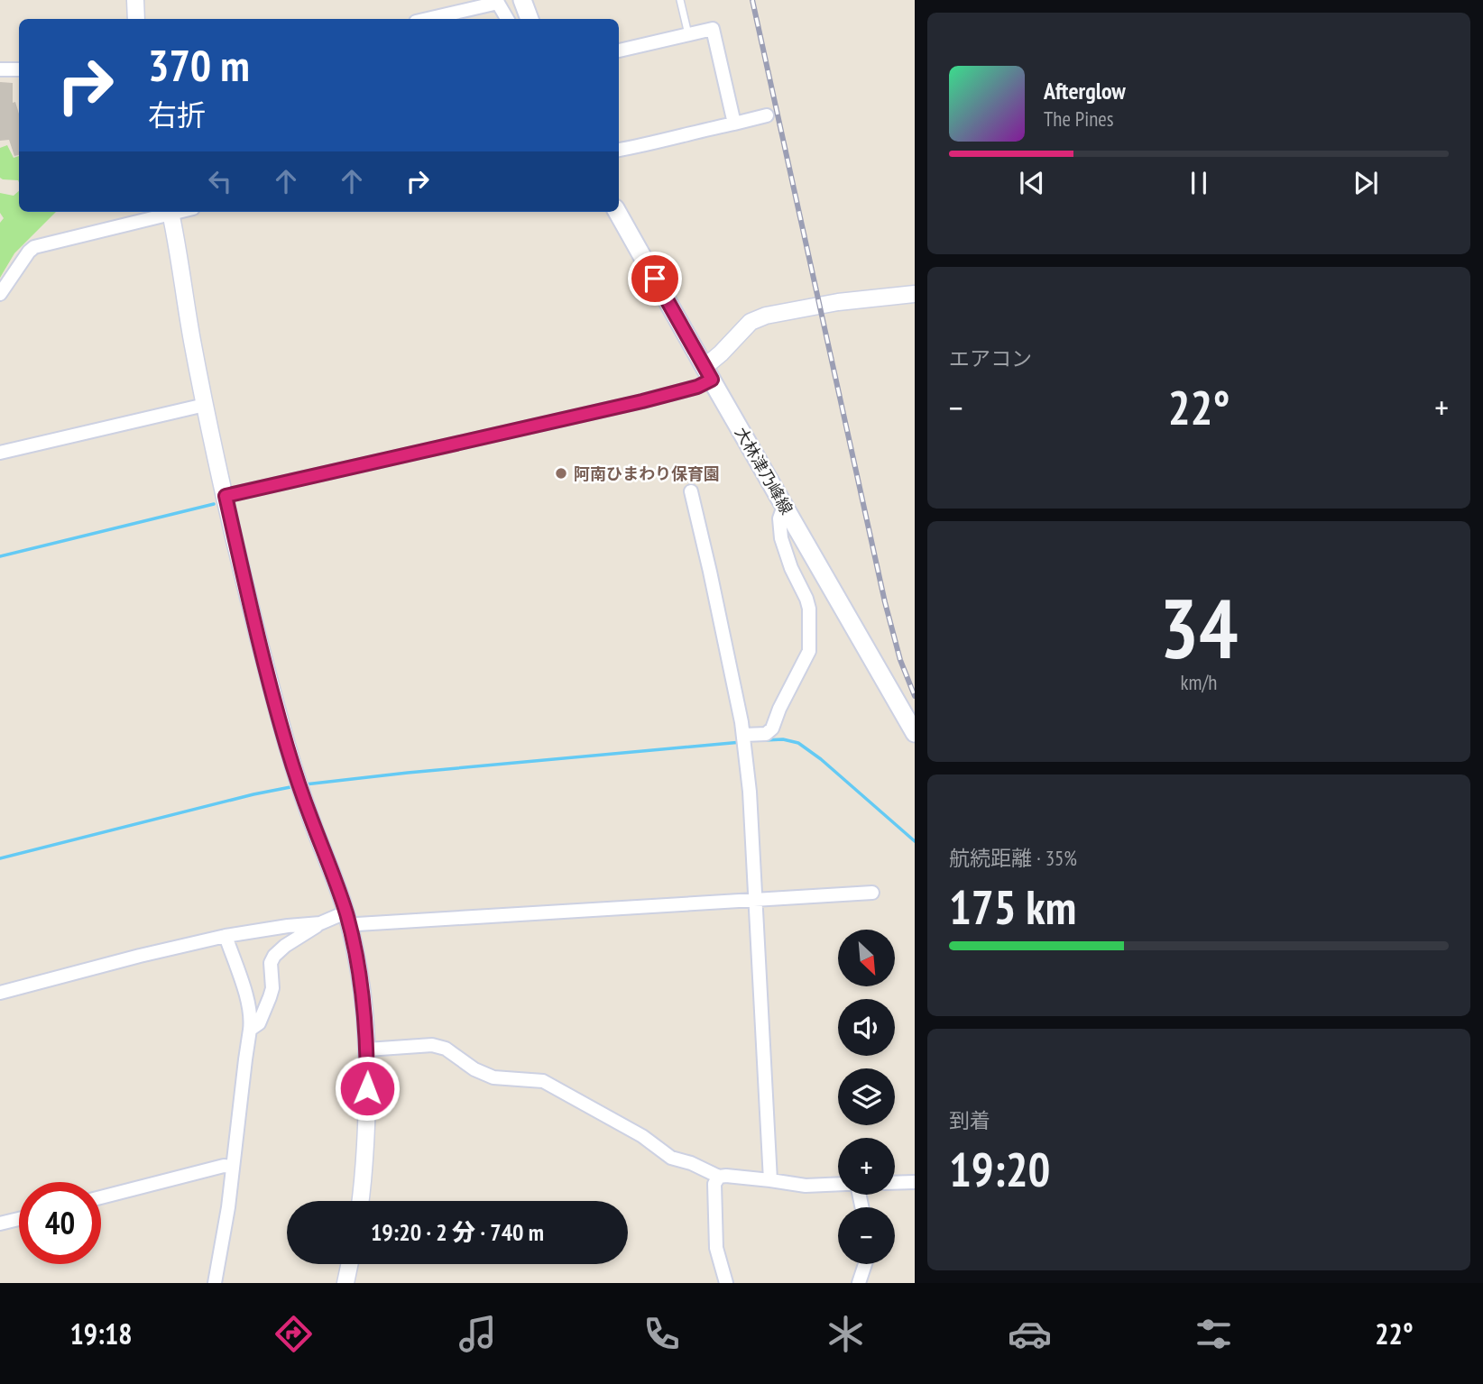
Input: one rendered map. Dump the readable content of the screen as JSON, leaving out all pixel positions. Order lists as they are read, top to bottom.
{
  "streets": {
    "main road": ["大林津乃峰線"]
  },
  "places": ["阿南ひまわり保育園"],
  "north": "bottom right",
  "page": {
    "turn": ["370 m", "右折"],
    "song": ["Afterglow", "The Pines"],
    "tile": [
      "エアコン",
      ["34", "km/h"],
      ["航続距離 · 35%", "175 km"],
      ["到着", "19:20"]
    ],
    "heat": ["−", "22°", "+"],
    "map_buttons": ["+", "−"],
    "limit": "40",
    "trip": "19:20 · 2 分 · 740 m",
    "tabs": ["19:18", "22°"]
  }
}
